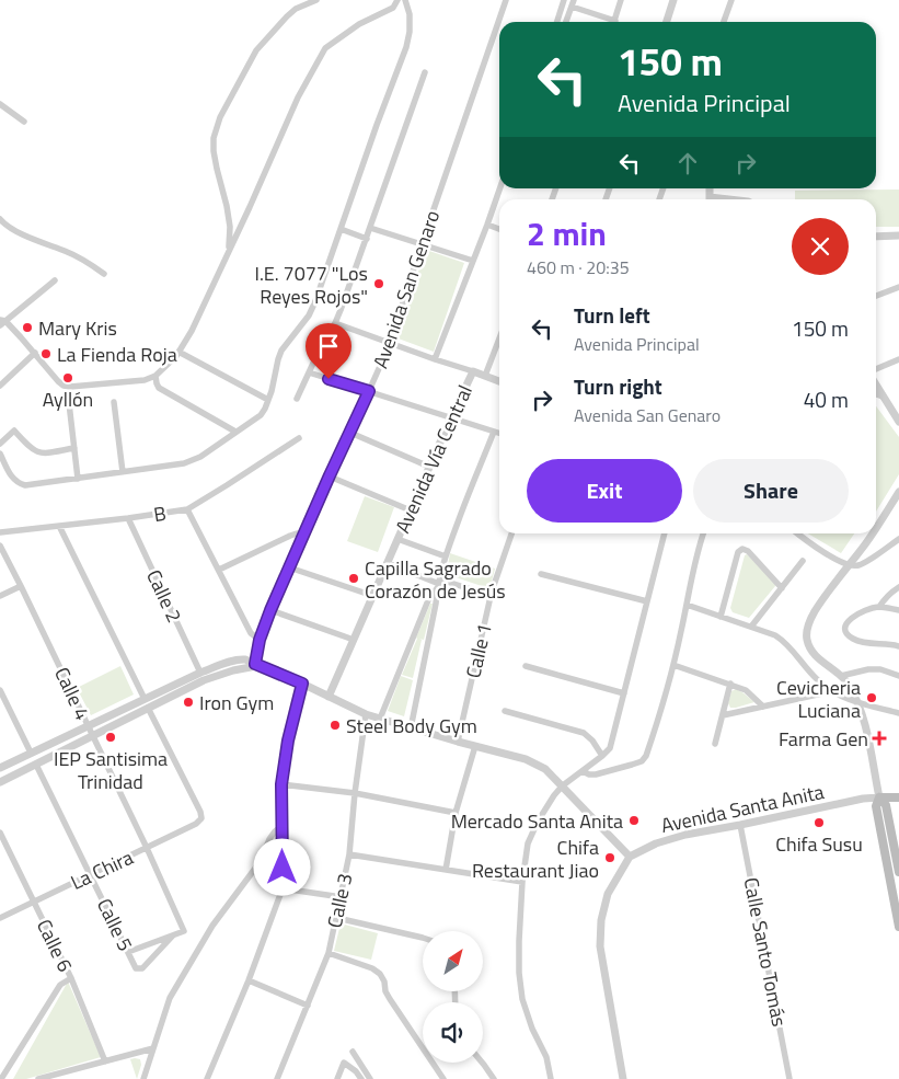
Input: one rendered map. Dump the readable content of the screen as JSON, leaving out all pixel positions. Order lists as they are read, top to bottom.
{
  "streets": {
    "main road": ["Avenida Santa Anita"],
    "street": [
      "Avenida San Genaro",
      "Avenida Vía Central",
      "B",
      "Calle 2",
      "Calle 1",
      "Calle 4",
      "La Chira",
      "Calle 3",
      "Calle 5",
      "Calle 6",
      "Calle Santo Tomás"
    ]
  },
  "crossings": [
    ["B", "Calle 2"],
    ["Calle 4", "La Chira"],
    ["Calle 4", "Calle 5"],
    ["Avenida Santa Anita", "Calle Santo Tomás"],
    ["La Chira", "Calle 5"],
    ["La Chira", "Calle 6"]
  ],
  "places": {
    "other": [
      "I.E. 7077 \"Los Reyes Rojos\"",
      "Mary Kris",
      "La Fienda Roja",
      "Ayllón",
      "Capilla Sagrado Corazón de Jesús",
      "Cevicheria Luciana",
      "Iron Gym",
      "Steel Body Gym",
      "IEP Santisima Trinidad",
      "Mercado Santa Anita",
      "Chifa Susu",
      "Chifa Restaurant Jiao"
    ],
    "health": ["Farma Gen"]
  },
  "north": "top right",
  "page": {
    "turn": ["150 m", "Avenida Principal"],
    "heading": ["2 min", "460 m · 20:35"],
    "list": [
      {
        "name": "Turn left",
        "note": "Avenida Principal",
        "value": "150 m"
      },
      {
        "name": "Turn right",
        "note": "Avenida San Genaro",
        "value": "40 m"
      }
    ],
    "buttons": ["Exit", "Share"]
  }
}
